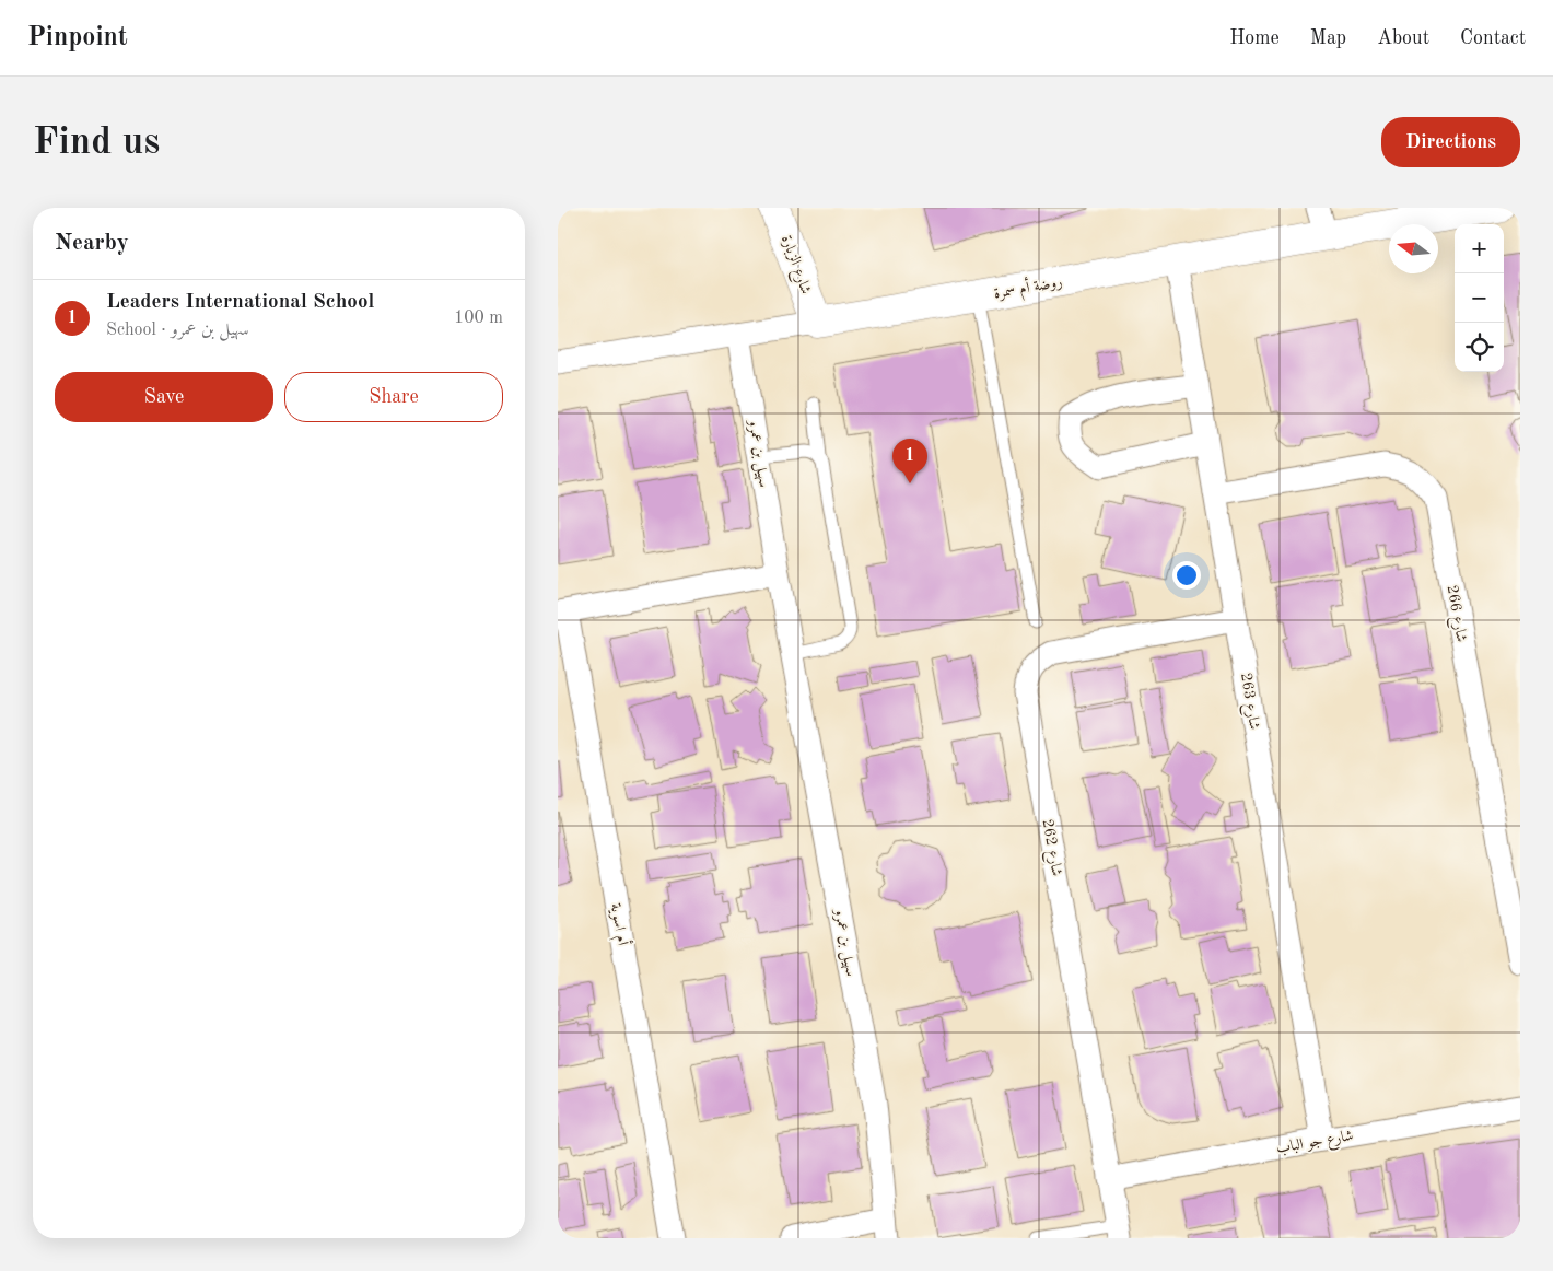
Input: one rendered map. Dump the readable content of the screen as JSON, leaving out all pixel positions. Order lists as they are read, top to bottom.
{
  "streets": {
    "street": [
      "شارع الزبارة",
      "روضة أم سمرة",
      "سهيل بن عمرو",
      "شارع 266",
      "شارع 263",
      "شارع 262",
      "أم اسوية",
      "شارع جو الباب"
    ]
  },
  "crossings": [
    ["شارع الزبارة", "روضة أم سمرة"],
    ["روضة أم سمرة", "سهيل بن عمرو"],
    ["روضة أم سمرة", "شارع 263"],
    ["شارع 266", "شارع 263"],
    ["شارع 263", "شارع 262"],
    ["شارع 263", "شارع جو الباب"],
    ["شارع 262", "شارع جو الباب"]
  ],
  "north": "left",
  "page": {
    "header": "Pinpoint",
    "nav": [
      "Home",
      "Map",
      "About",
      "Contact"
    ],
    "buttons": [
      "Directions",
      ["Save", "Share"]
    ],
    "title": "Find us",
    "heading": "Nearby",
    "map_buttons": ["+", "−"],
    "list": [
      {
        "mark": "1",
        "name": "Leaders International School",
        "note": "School · سهيل بن عمرو",
        "value": "100 m"
      }
    ],
    "pins": "1"
  }
}
